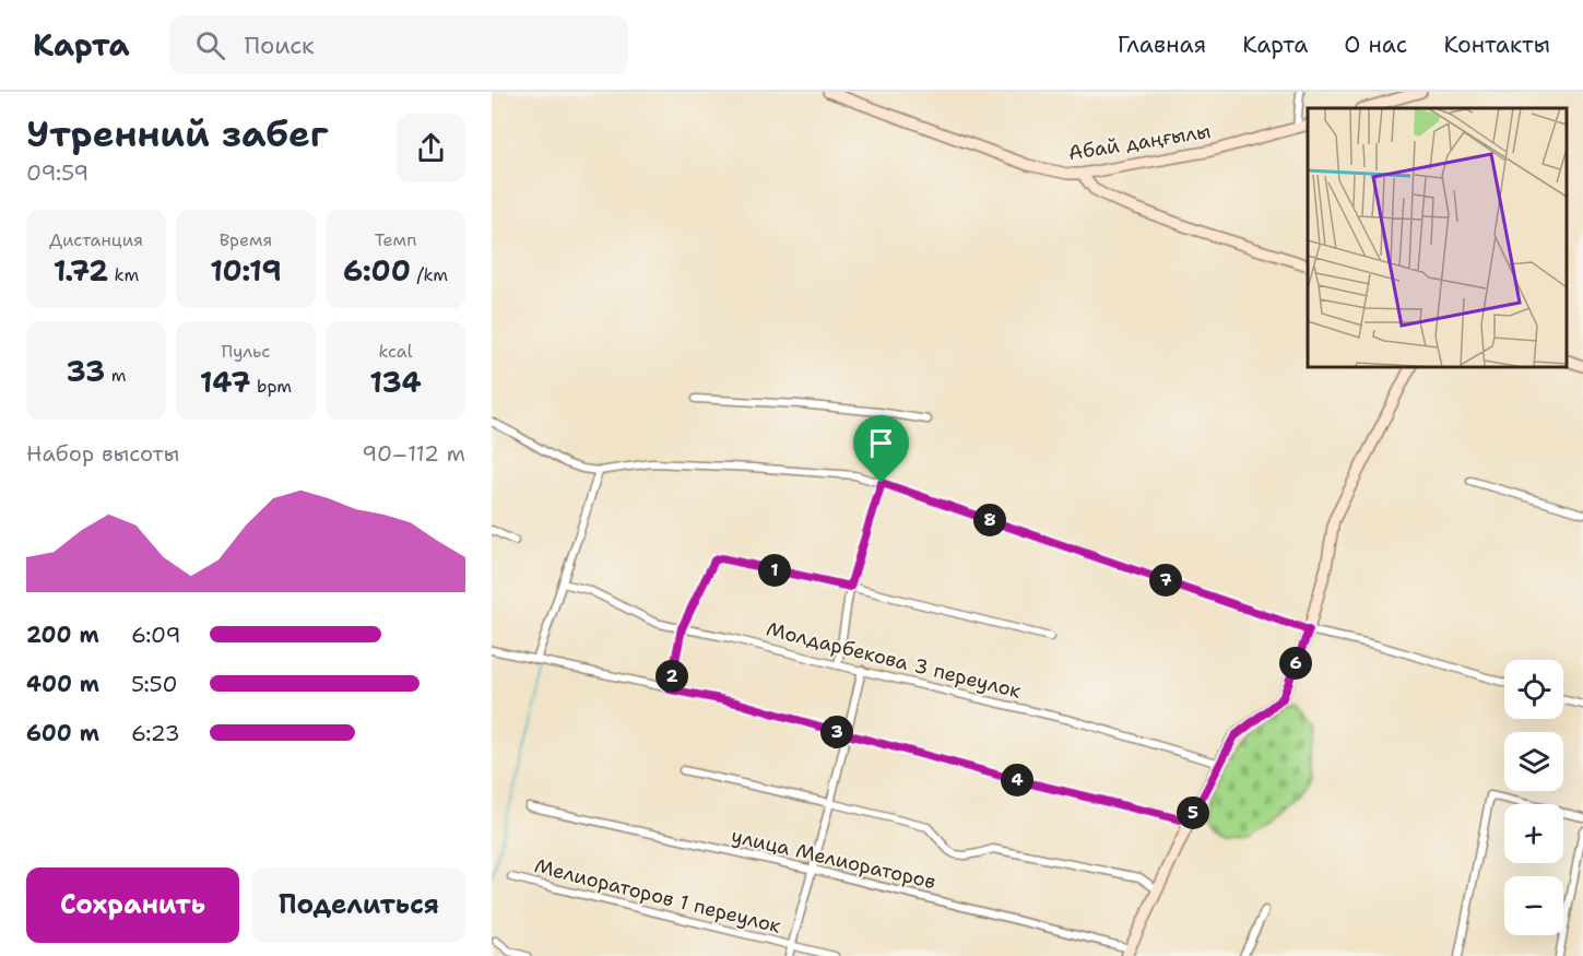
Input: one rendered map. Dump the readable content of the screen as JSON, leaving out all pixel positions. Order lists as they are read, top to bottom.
{
  "streets": {
    "street": [
      "Абай даңғылы",
      "Молдарбекова 3 переулок",
      "улица Мелиораторов",
      "Мелиораторов 1 переулок"
    ]
  },
  "page": {
    "header": "Карта",
    "search": "Поиск",
    "nav": [
      "Главная",
      "Карта",
      "О нас",
      "Контакты"
    ],
    "heading": ["Утренний забег", "09:59"],
    "stats": [
      ["Дистанция", "1.72 km"],
      ["Время", "10:19"],
      ["Темп", "6:00 /km"],
      ["33 m"],
      ["Пульс", "147 bpm"],
      ["kcal", "134"]
    ],
    "chart": ["Набор высоты", "90–112 m"],
    "pins": [
      "8",
      "1",
      "7",
      "6",
      "2",
      "3",
      "4",
      "5"
    ],
    "list": [
      {
        "name": "200 m",
        "note": "6:09"
      },
      {
        "name": "400 m",
        "note": "5:50"
      },
      {
        "name": "600 m",
        "note": "6:23"
      }
    ],
    "map_buttons": ["+", "−"],
    "buttons": ["Сохранить", "Поделиться"]
  }
}
